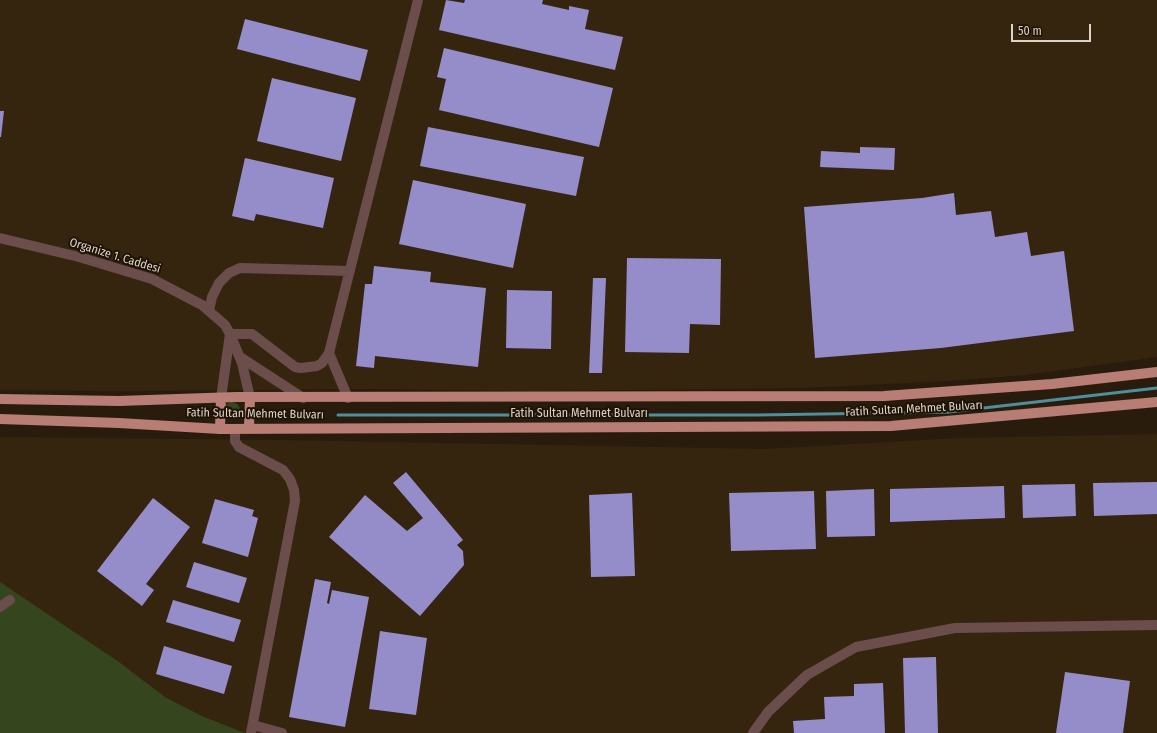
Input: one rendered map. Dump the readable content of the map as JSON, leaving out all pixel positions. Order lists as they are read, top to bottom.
{
  "streets": {
    "main road": ["Fatih Sultan Mehmet Bulvarı"],
    "street": ["Organize 1. Caddesi"]
  },
  "crossings": [
    ["Organize 1. Caddesi", "Fatih Sultan Mehmet Bulvarı"]
  ],
  "scale_bar": "50 m"
}
